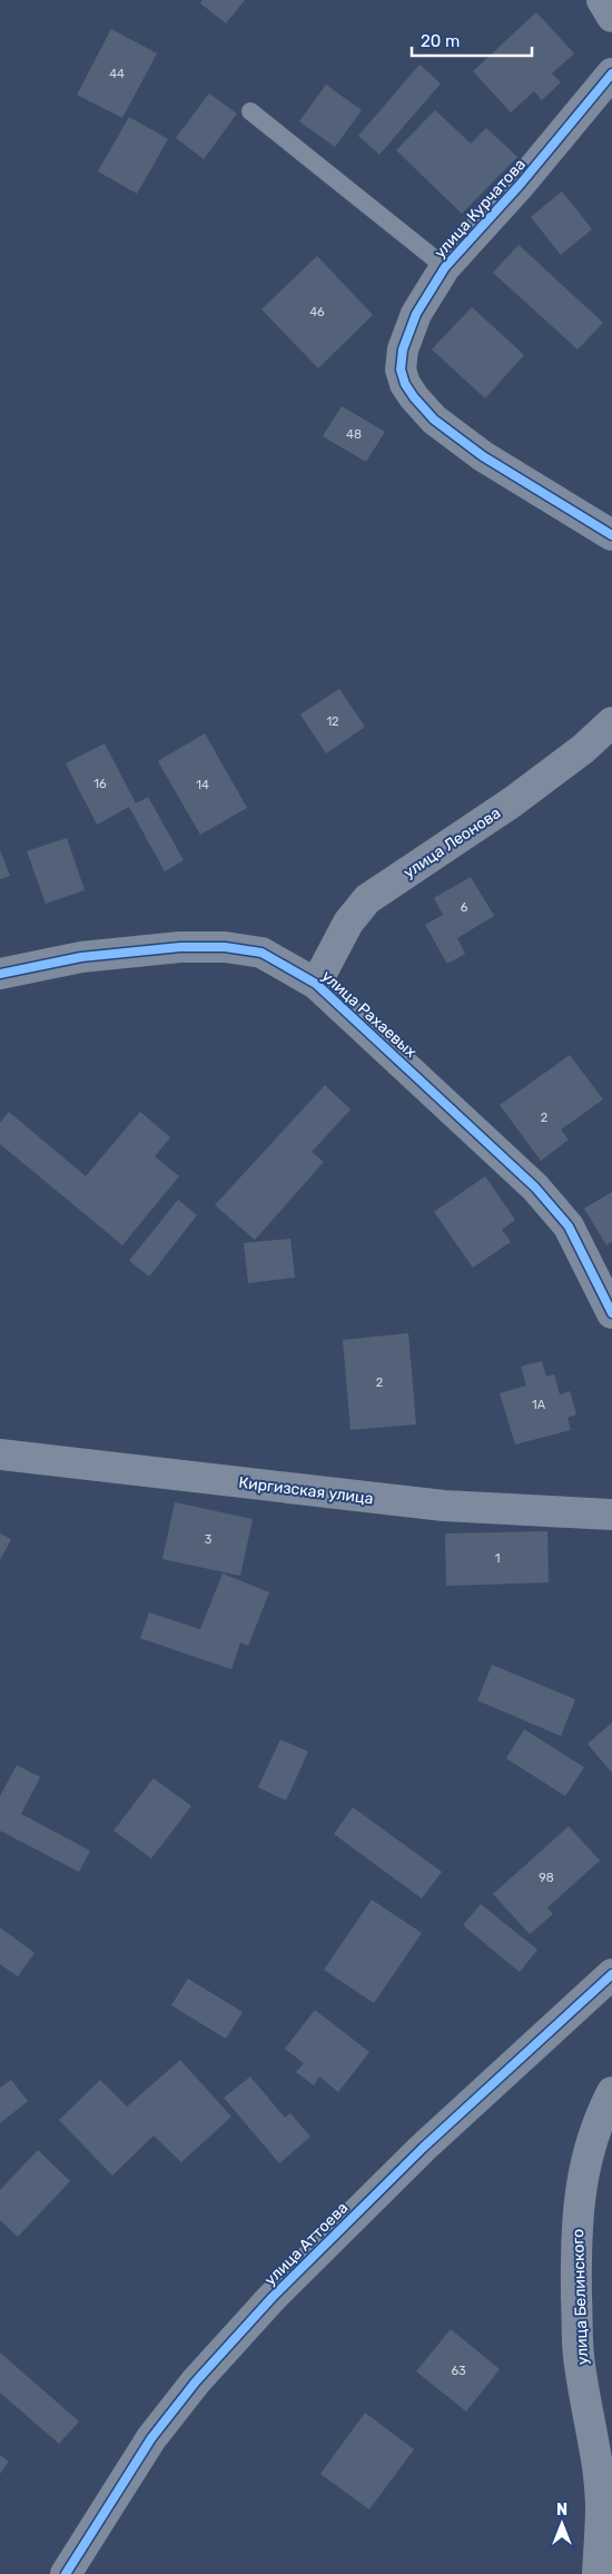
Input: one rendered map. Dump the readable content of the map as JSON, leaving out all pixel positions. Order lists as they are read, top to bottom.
{
  "streets": {
    "street": [
      "улица Курчатова",
      "улица Леонова",
      "улица Рахаевых",
      "Киргизская улица",
      "улица Аттоева",
      "улица Белинского"
    ]
  },
  "crossings": [
    ["улица Леонова", "улица Рахаевых"]
  ],
  "house_numbers": [
    "44",
    "46",
    "48",
    "12",
    "16",
    "14",
    "6",
    "2",
    "2",
    "1А",
    "3",
    "1",
    "98",
    "63"
  ],
  "scale_bar": "20 m",
  "north": "top"
}
